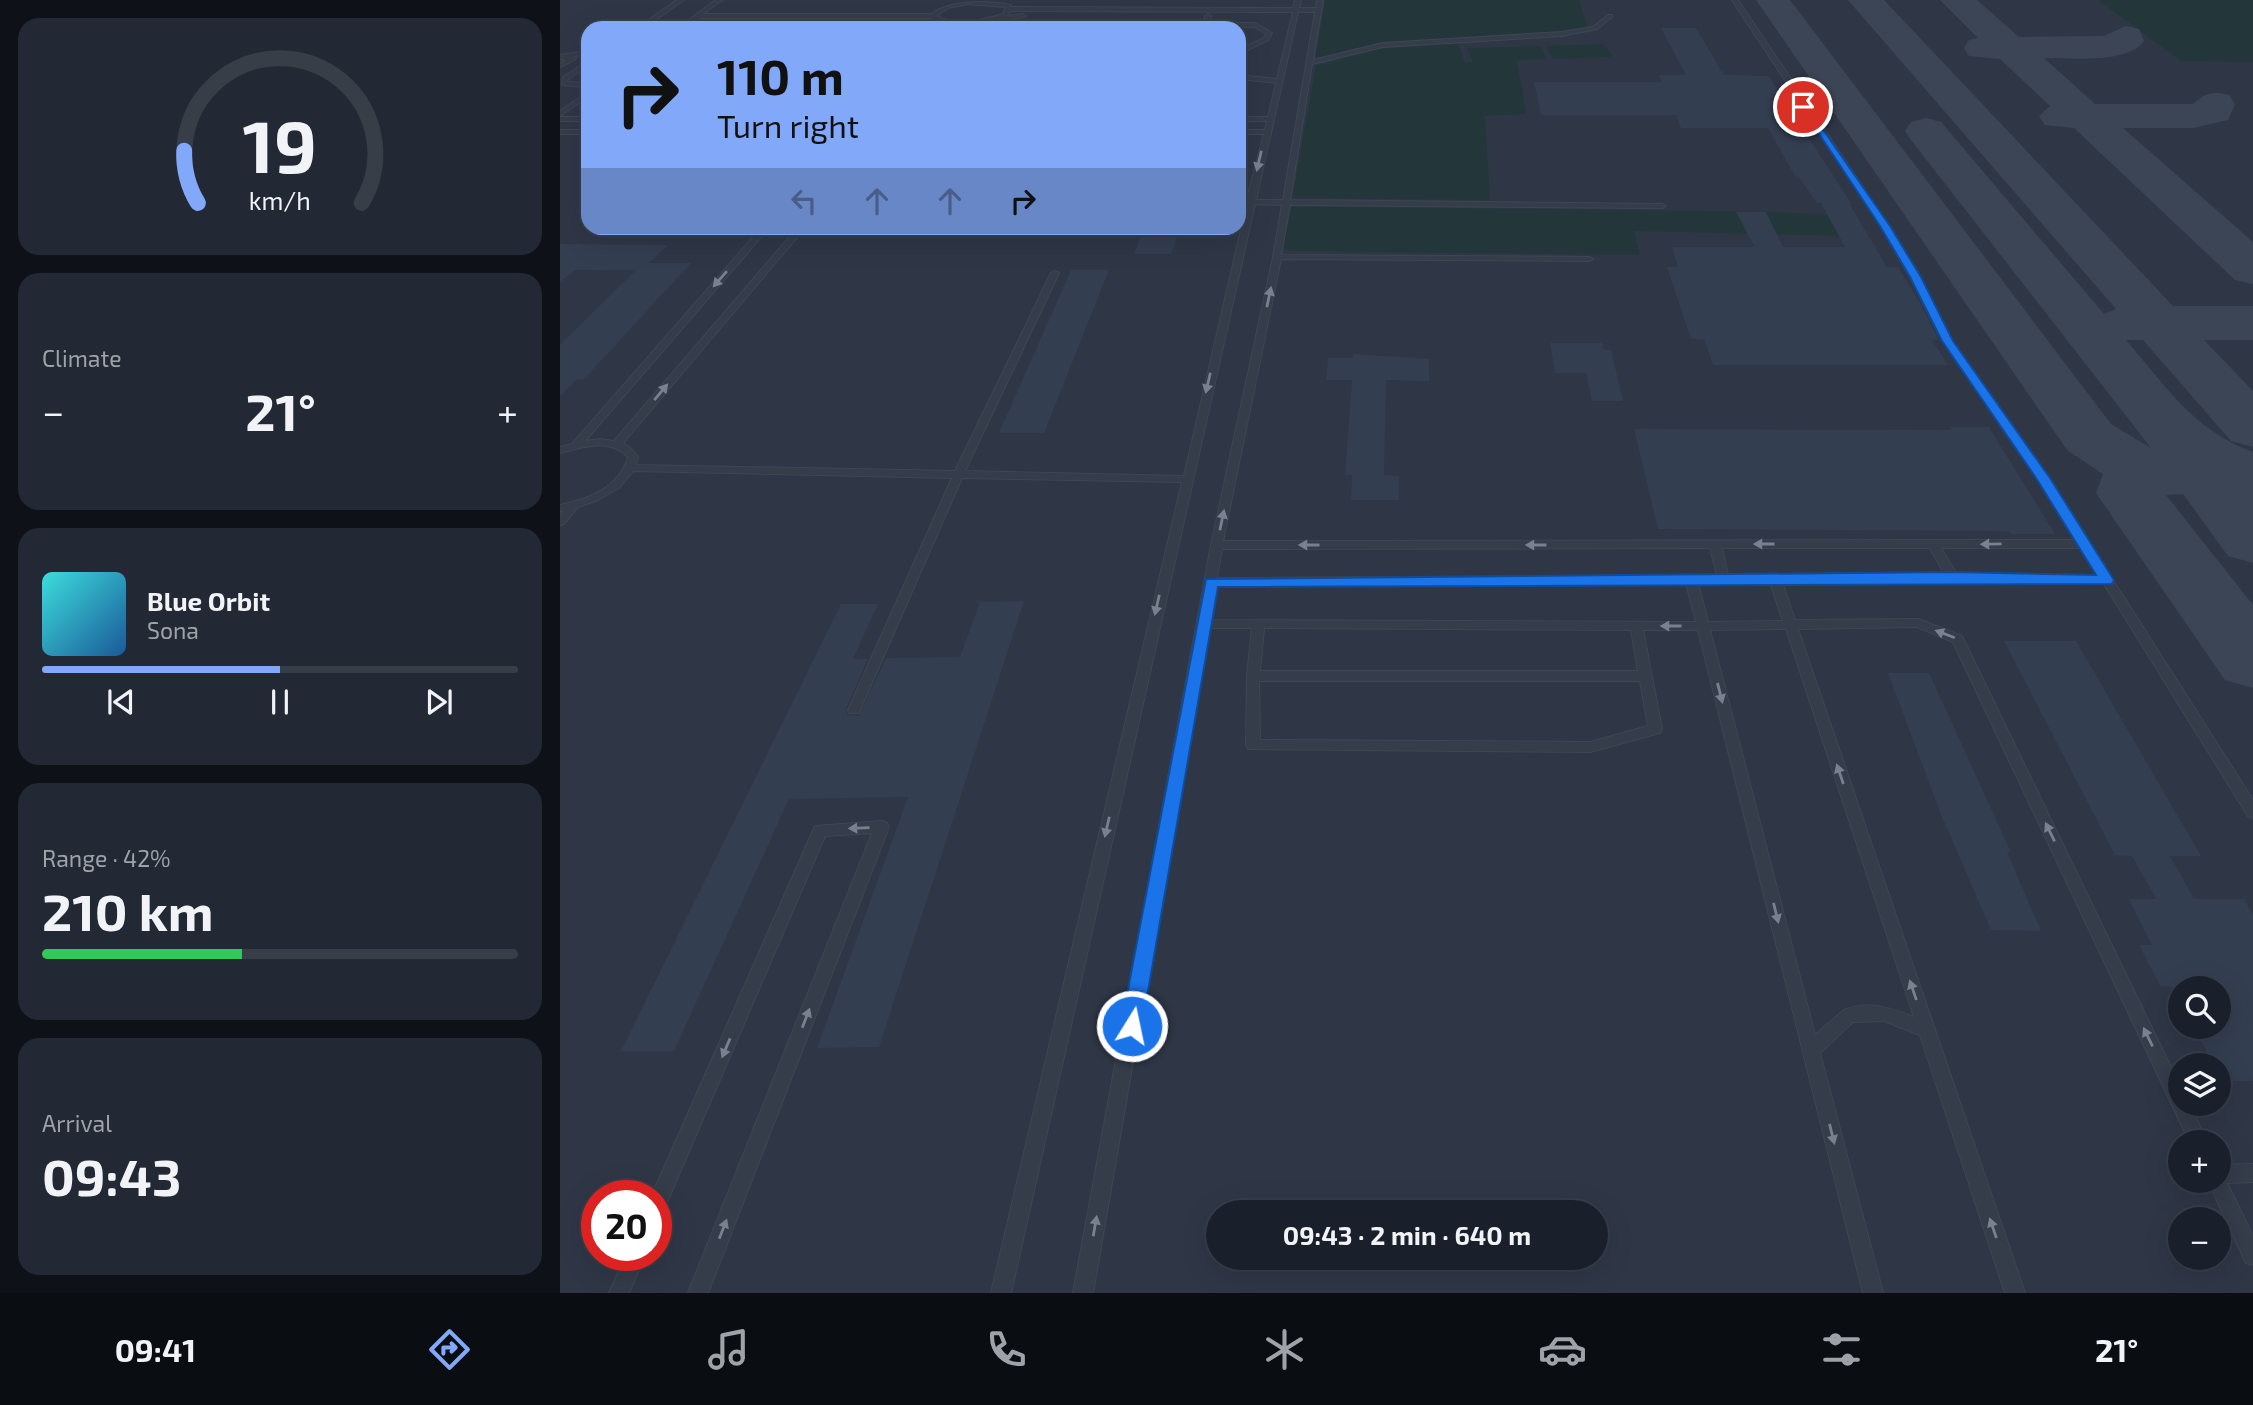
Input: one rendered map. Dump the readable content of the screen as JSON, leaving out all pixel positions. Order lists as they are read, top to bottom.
{
  "page": {
    "turn": ["110 m", "Turn right"],
    "tile": [
      "Climate",
      ["Range · 42%", "210 km"],
      ["Arrival", "09:43"]
    ],
    "heat": ["−", "21°", "+"],
    "song": ["Blue Orbit", "Sona"],
    "map_buttons": ["+", "−"],
    "limit": "20",
    "trip": "09:43 · 2 min · 640 m",
    "tabs": ["09:41", "21°"],
    "gauge": ["19", "km/h"]
  }
}
